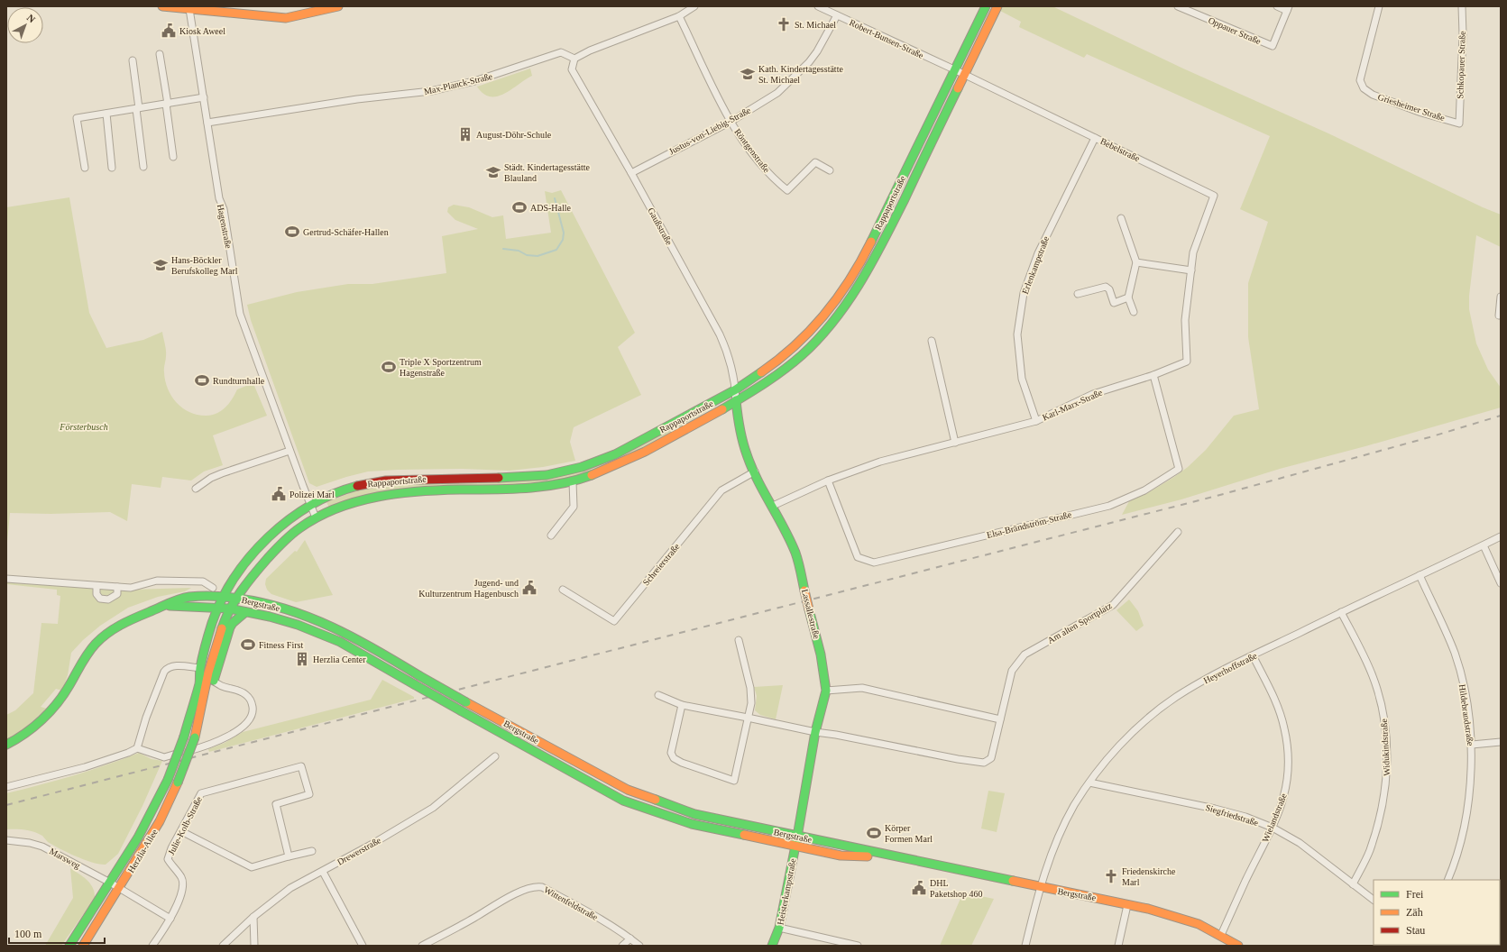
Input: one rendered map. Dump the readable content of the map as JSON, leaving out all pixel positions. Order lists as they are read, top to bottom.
{
  "streets": {
    "main road": [
      "Rappaportstraße",
      "Bergstraße",
      "Lassallestraße",
      "Herzlia-Allee",
      "Heisterkampstraße"
    ],
    "street": [
      "Oppauer Straße",
      "Robert-Bunsen-Straße",
      "Schkopauer Straße",
      "Max-Planck-Straße",
      "Griesheimer Straße",
      "Justus-von-Liebig-Straße",
      "Bebelstraße",
      "Röntgenstraße",
      "Hagenstraße",
      "Gaußstraße",
      "Erlenkampstraße",
      "Karl-Marx-Straße",
      "Elsa-Brändström-Straße",
      "Schreierstraße",
      "Am alten Sportplatz",
      "Heyerhoffstraße",
      "Hildebrandstraße",
      "Widukindstraße",
      "Siegfriedstraße",
      "Wielandstraße",
      "Julie-Kolb-Straße",
      "Drewerstraße",
      "Marsweg",
      "Wittenfeldstraße"
    ]
  },
  "crossings": [
    ["Robert-Bunsen-Straße", "Justus-von-Liebig-Straße"],
    ["Robert-Bunsen-Straße", "Bebelstraße"],
    ["Robert-Bunsen-Straße", "Rappaportstraße"],
    ["Schkopauer Straße", "Griesheimer Straße"],
    ["Max-Planck-Straße", "Hagenstraße"],
    ["Max-Planck-Straße", "Gaußstraße"],
    ["Justus-von-Liebig-Straße", "Röntgenstraße"],
    ["Justus-von-Liebig-Straße", "Gaußstraße"],
    ["Bebelstraße", "Rappaportstraße"],
    ["Bebelstraße", "Erlenkampstraße"],
    ["Bebelstraße", "Karl-Marx-Straße"],
    ["Rappaportstraße", "Hagenstraße"],
    ["Rappaportstraße", "Gaußstraße"],
    ["Rappaportstraße", "Bergstraße"],
    ["Rappaportstraße", "Lassallestraße"],
    ["Rappaportstraße", "Herzlia-Allee"],
    ["Gaußstraße", "Lassallestraße"],
    ["Erlenkampstraße", "Karl-Marx-Straße"],
    ["Karl-Marx-Straße", "Elsa-Brändström-Straße"],
    ["Karl-Marx-Straße", "Lassallestraße"],
    ["Schreierstraße", "Lassallestraße"],
    ["Bergstraße", "Lassallestraße"],
    ["Bergstraße", "Heyerhoffstraße"],
    ["Bergstraße", "Wielandstraße"],
    ["Bergstraße", "Herzlia-Allee"],
    ["Bergstraße", "Heisterkampstraße"],
    ["Lassallestraße", "Am alten Sportplatz"],
    ["Lassallestraße", "Heisterkampstraße"],
    ["Heyerhoffstraße", "Hildebrandstraße"],
    ["Heyerhoffstraße", "Widukindstraße"],
    ["Heyerhoffstraße", "Siegfriedstraße"],
    ["Heyerhoffstraße", "Wielandstraße"],
    ["Widukindstraße", "Siegfriedstraße"],
    ["Siegfriedstraße", "Wielandstraße"],
    ["Julie-Kolb-Straße", "Marsweg"],
    ["Herzlia-Allee", "Marsweg"]
  ],
  "parks": ["Försterbusch"],
  "places": {
    "church": ["St. Michael", "Friedenskirche Marl"],
    "public building": [
      "Kiosk Aweel",
      "Polizei Marl",
      "Jugend- und Kulturzentrum Hagenbusch",
      "DHL Paketshop 460"
    ],
    "school or university": ["Kath. Kindertagesstätte St. Michael", "Städt. Kindertagesstätte Blauland", "Hans-Böckler Berufskolleg Marl"],
    "building": ["August-Döhr-Schule", "Herzlia Center"],
    "sports": [
      "ADS-Halle",
      "Gertrud-Schäfer-Hallen",
      "Triple X Sportzentrum Hagenstraße",
      "Rundturnhalle",
      "Fitness First",
      "Körper Formen Marl"
    ]
  },
  "legend": ["Frei", "Zäh", "Stau"],
  "scale_bar": "100 m",
  "north": "top right"
}
